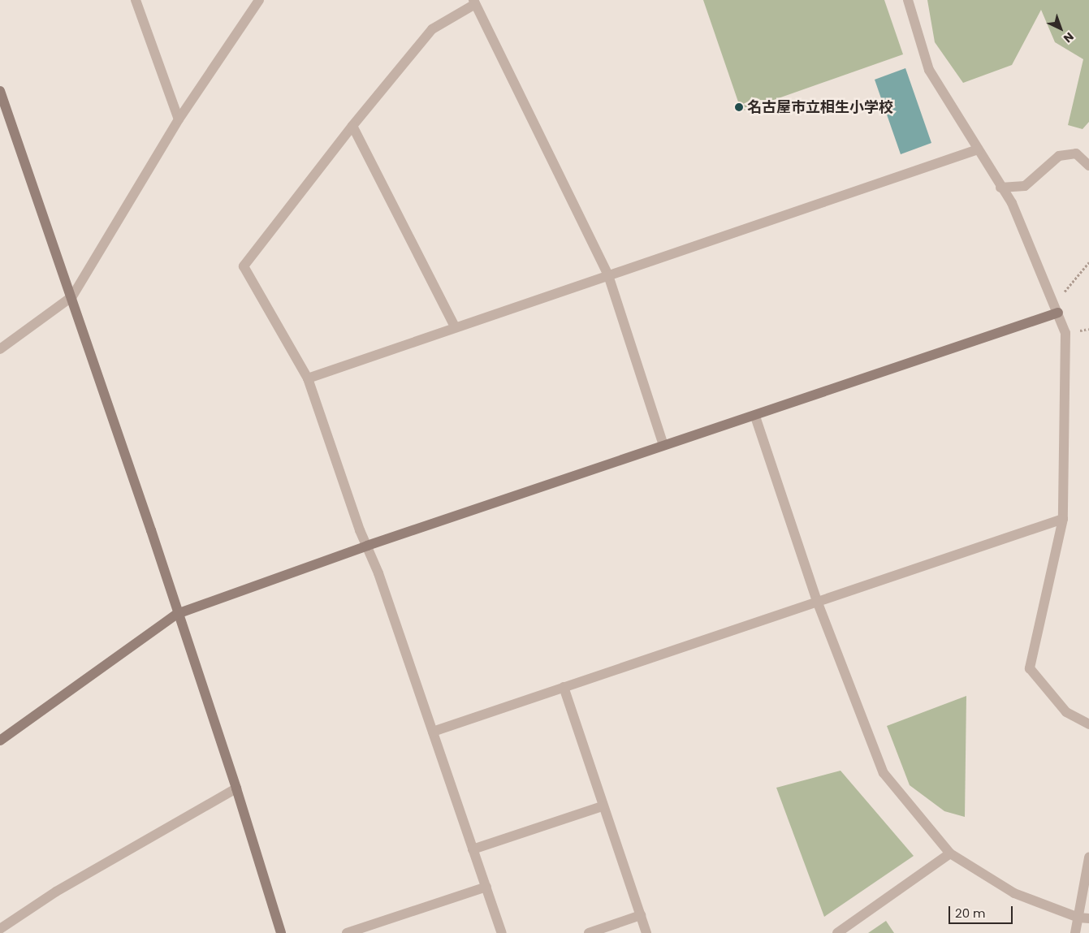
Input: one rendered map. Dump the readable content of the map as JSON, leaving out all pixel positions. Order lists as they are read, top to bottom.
{
  "places": ["名古屋市立相生小学校"],
  "scale_bar": "20 m",
  "north": "bottom right"
}
